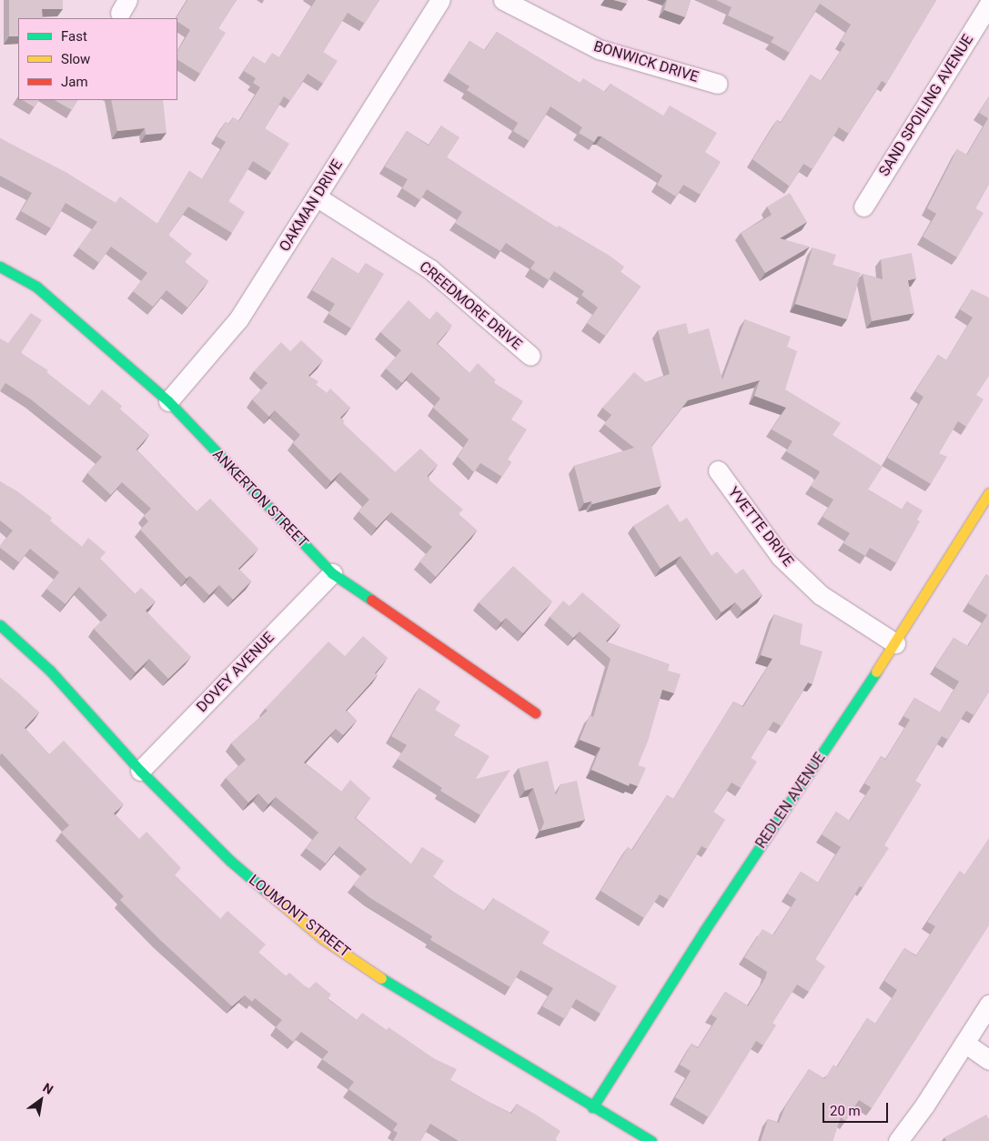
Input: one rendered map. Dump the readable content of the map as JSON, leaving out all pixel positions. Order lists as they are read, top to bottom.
{
  "streets": {
    "street": [
      "BONWICK DRIVE",
      "SAND SPOILING AVENUE",
      "OAKMAN DRIVE",
      "CREEDMORE DRIVE",
      "ANKERTON STREET",
      "YVETTE DRIVE",
      "DOVEY AVENUE",
      "REDLEN AVENUE",
      "LOUMONT STREET"
    ]
  },
  "crossings": [
    ["OAKMAN DRIVE", "CREEDMORE DRIVE"],
    ["OAKMAN DRIVE", "ANKERTON STREET"],
    ["ANKERTON STREET", "DOVEY AVENUE"],
    ["YVETTE DRIVE", "REDLEN AVENUE"],
    ["DOVEY AVENUE", "LOUMONT STREET"],
    ["REDLEN AVENUE", "LOUMONT STREET"]
  ],
  "legend": ["Fast", "Slow", "Jam"],
  "scale_bar": "20 m",
  "north": "top right"
}
